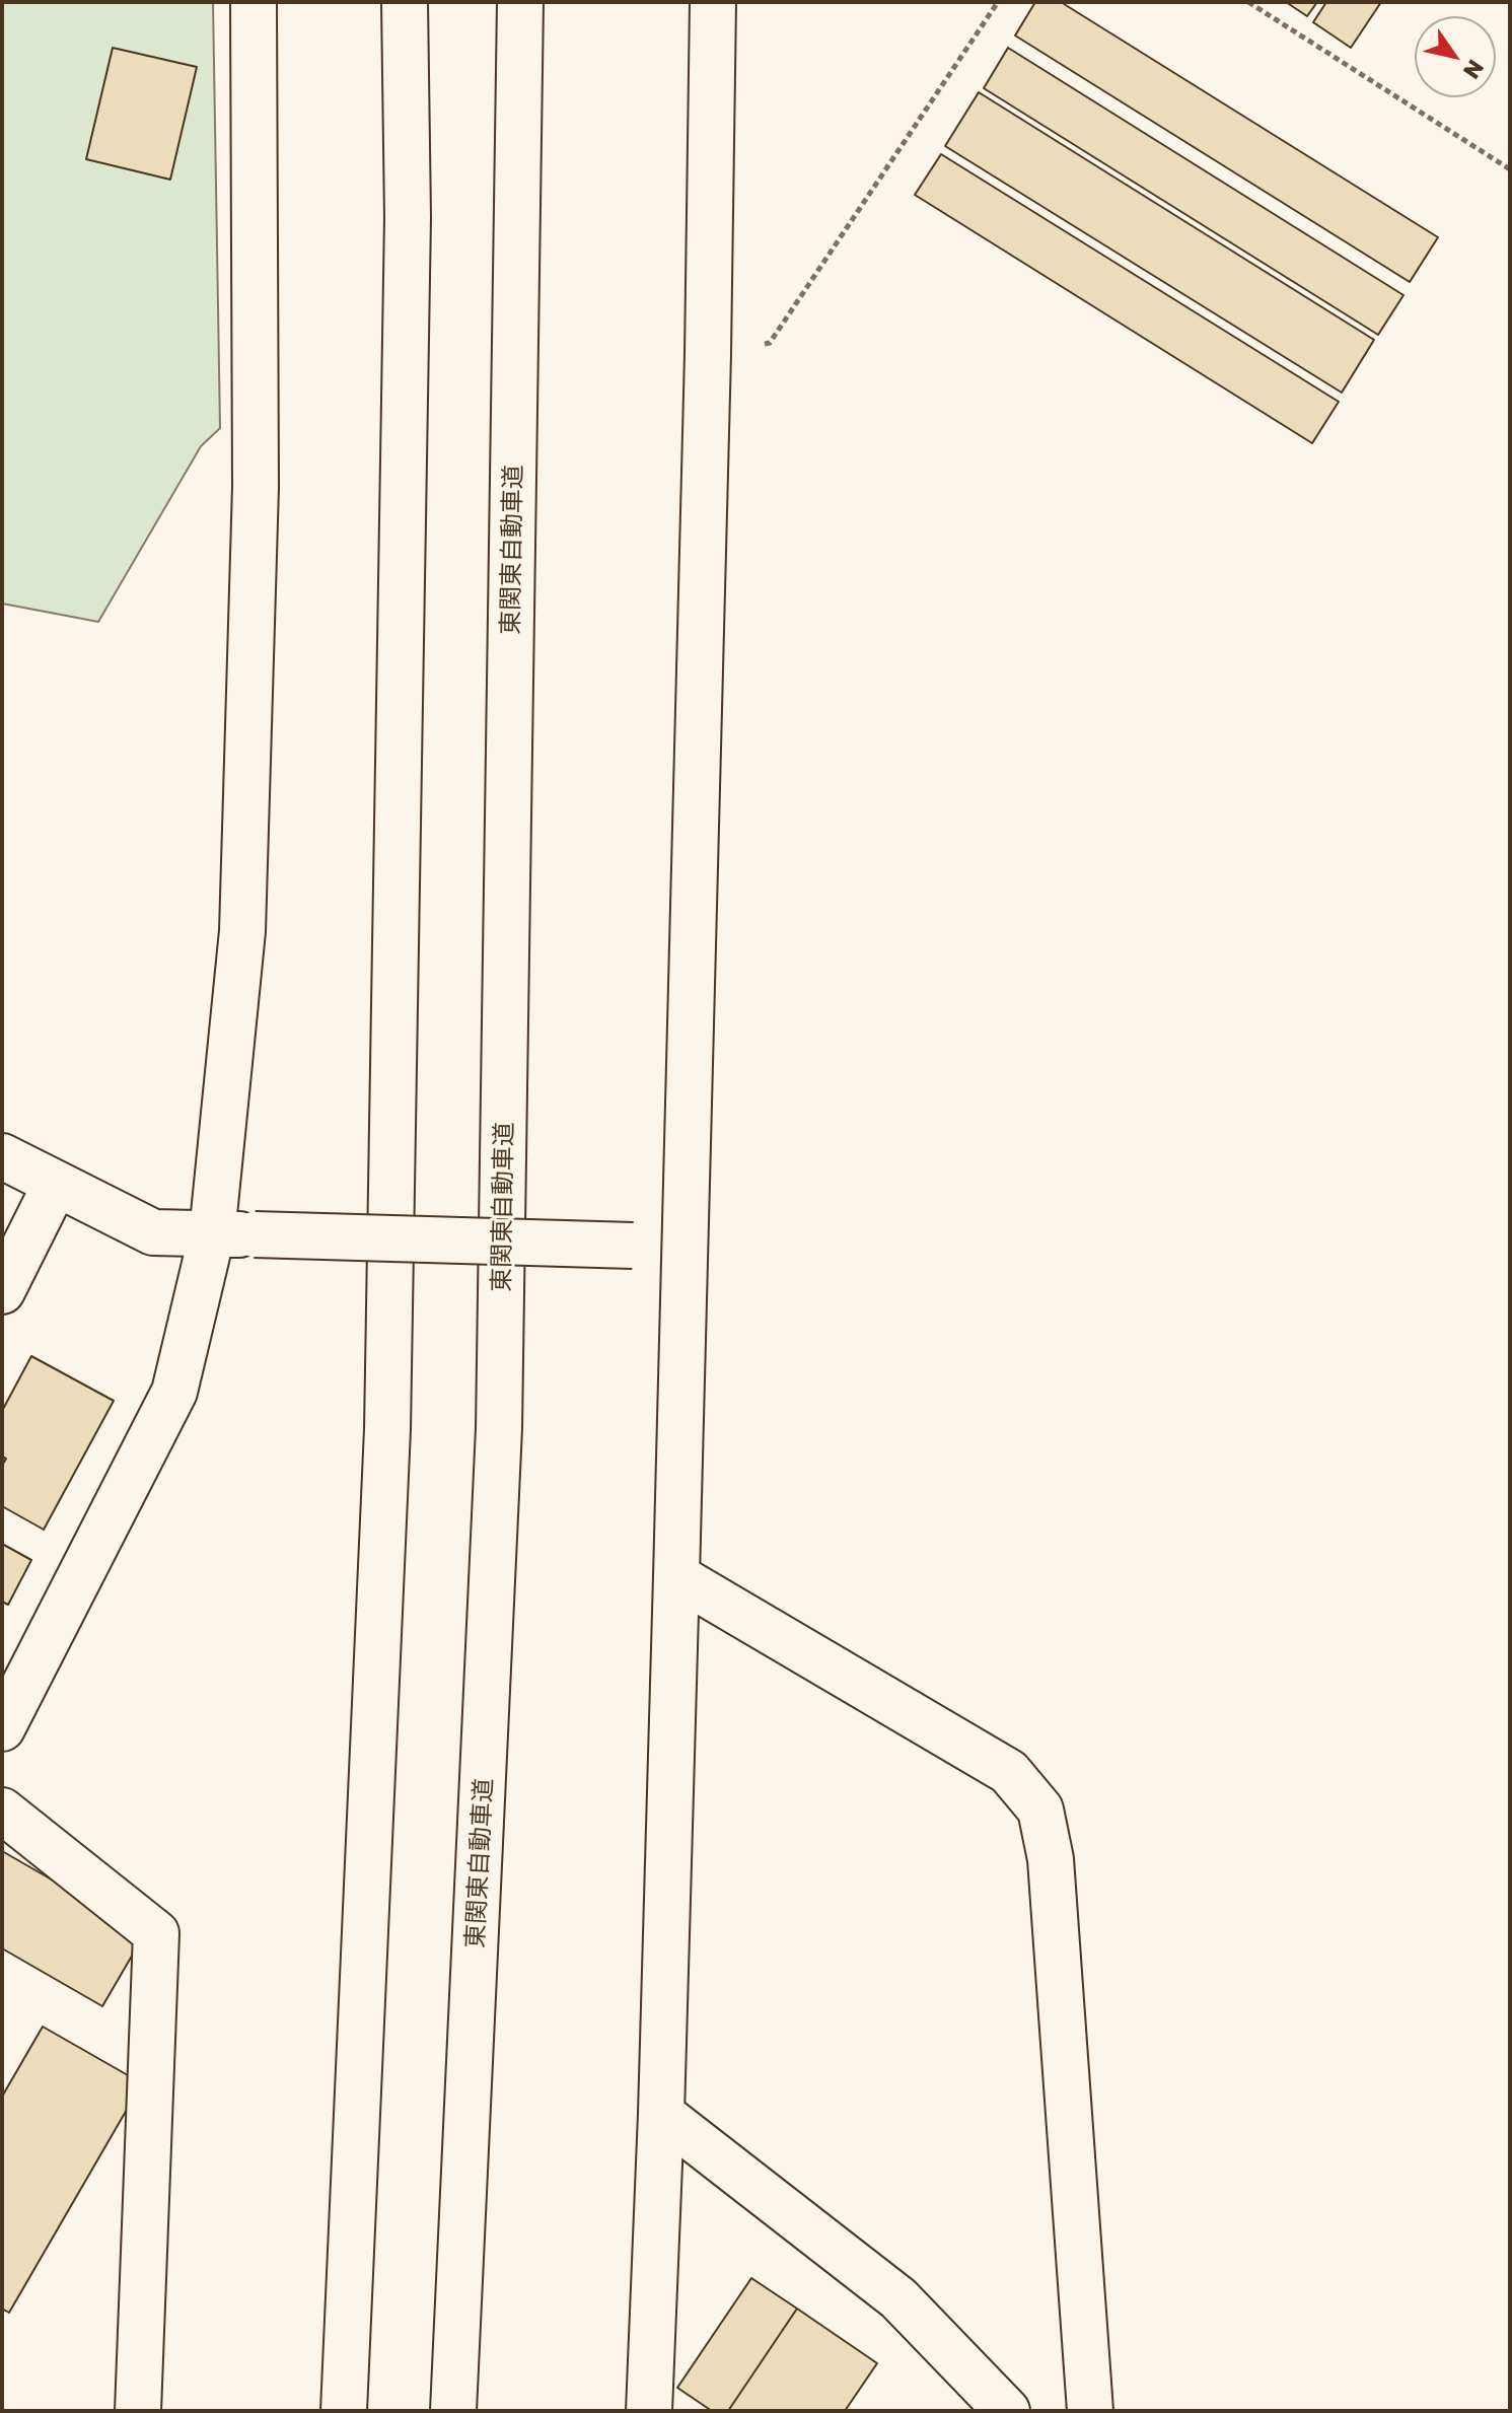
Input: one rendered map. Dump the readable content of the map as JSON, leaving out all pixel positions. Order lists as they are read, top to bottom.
{
  "streets": {
    "main road": ["東関東自動車道"]
  },
  "north": "bottom right"
}
